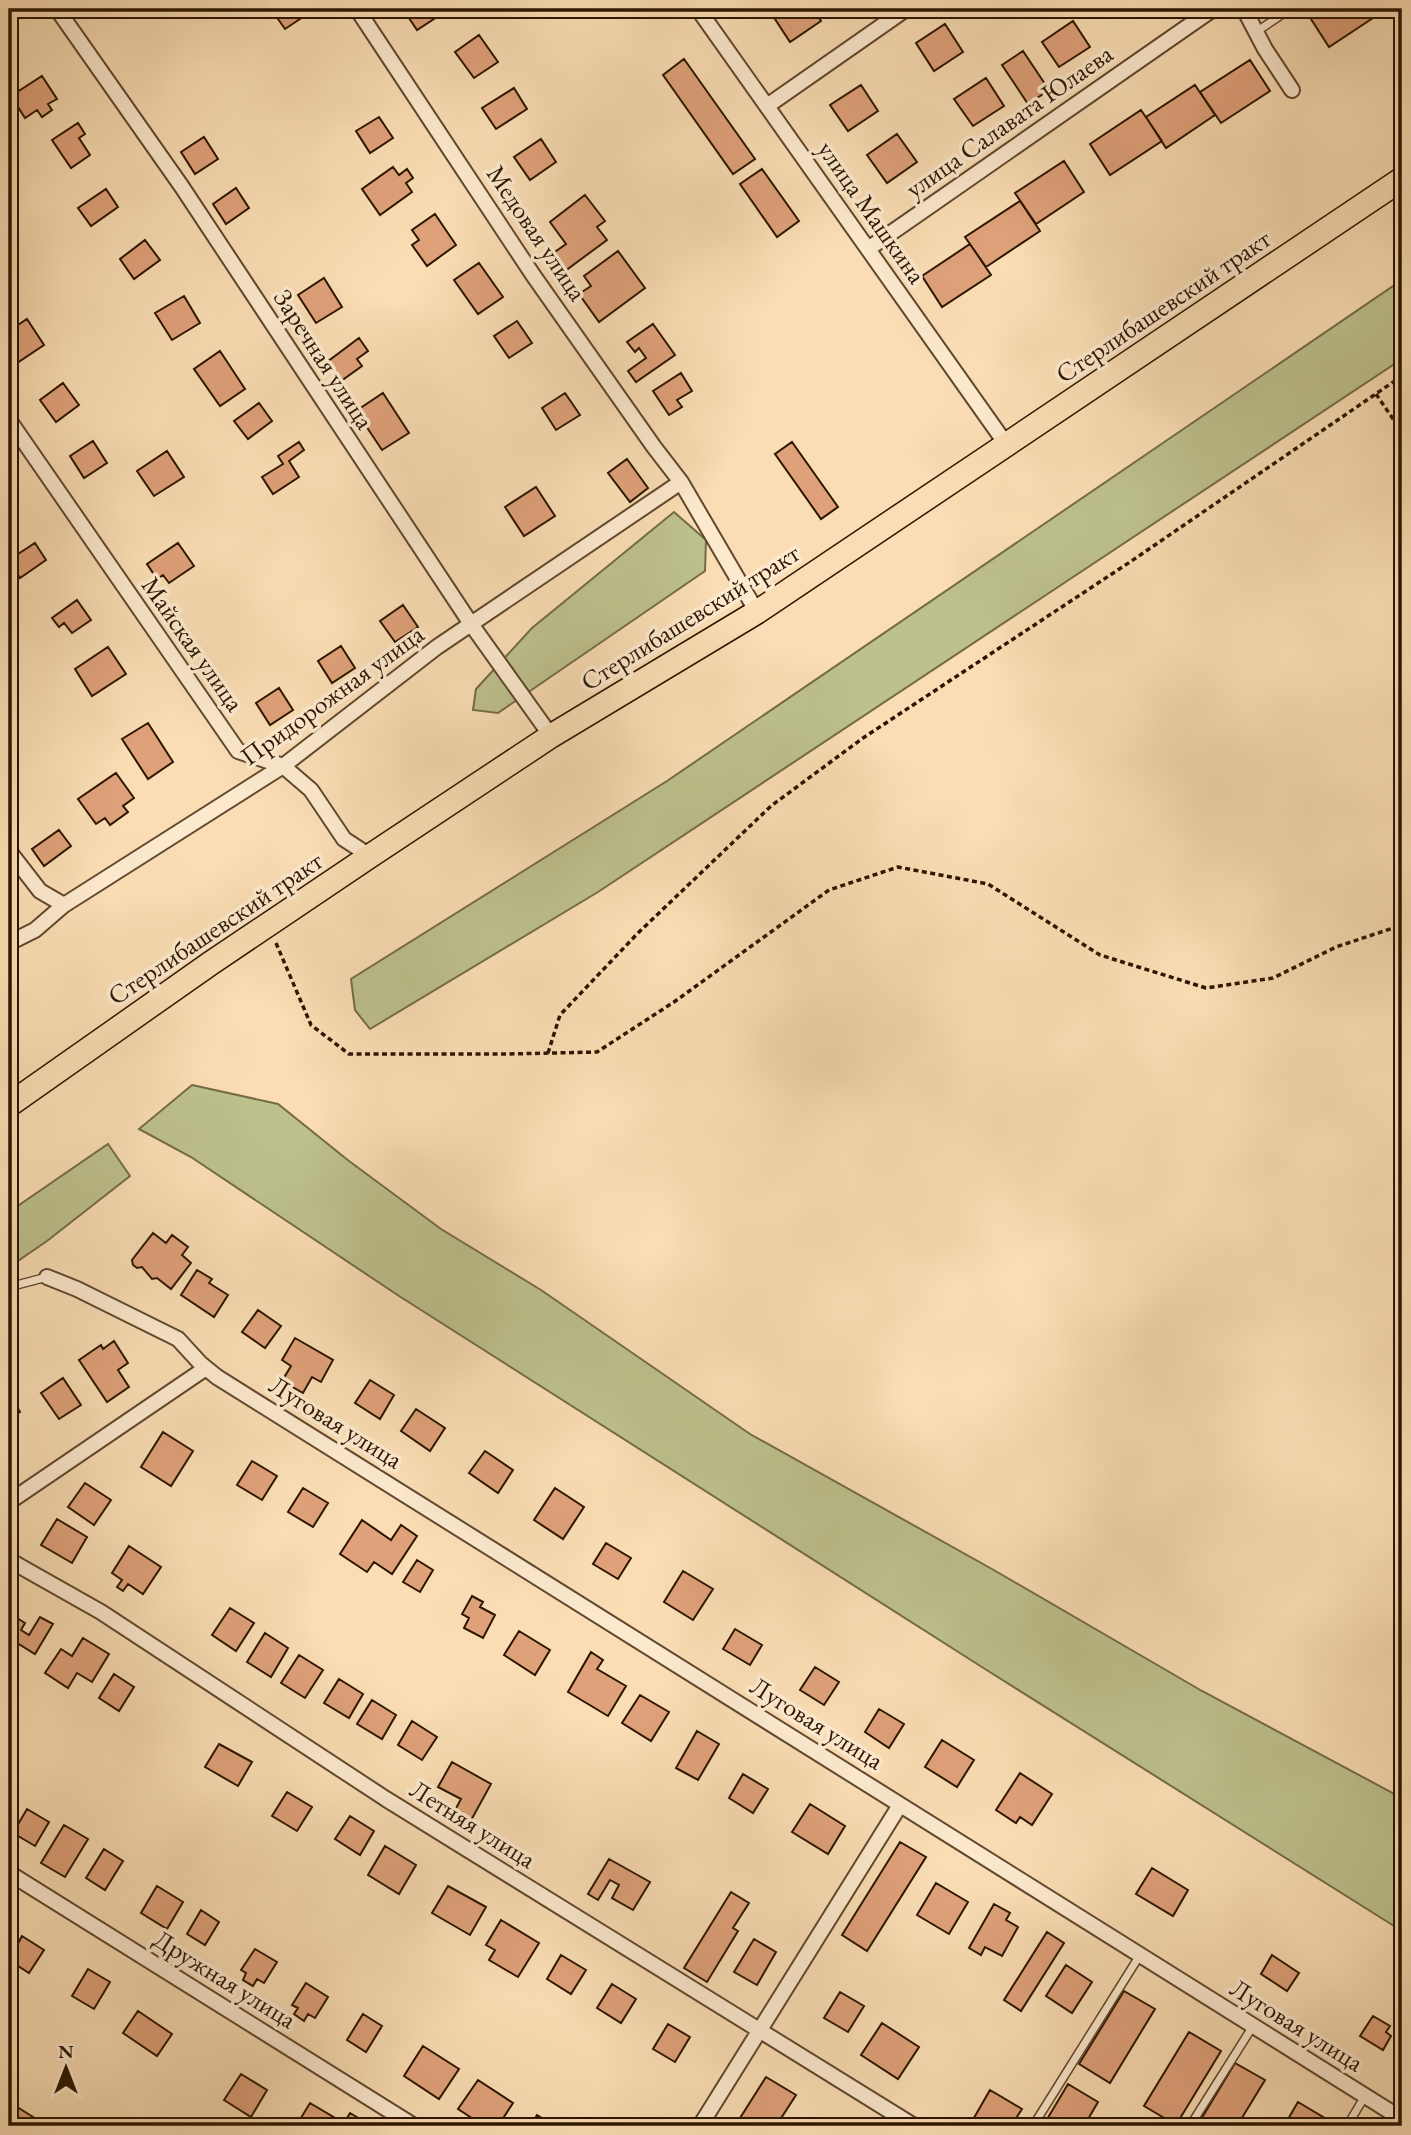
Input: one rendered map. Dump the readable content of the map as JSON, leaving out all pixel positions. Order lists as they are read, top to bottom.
{
  "streets": {
    "main road": ["Стерлибашевский тракт"],
    "street": [
      "улица Салавата Юлаева",
      "улица Машкина",
      "Медовая улица",
      "Заречная улица",
      "Майская улица",
      "Придорожная улица",
      "Луговая улица",
      "Летняя улица",
      "Дружная улица"
    ]
  },
  "crossings": [
    ["улица Салавата Юлаева", "улица Машкина"],
    ["улица Машкина", "Стерлибашевский тракт"],
    ["Медовая улица", "Стерлибашевский тракт"],
    ["Медовая улица", "Придорожная улица"],
    ["Стерлибашевский тракт", "Заречная улица"],
    ["Стерлибашевский тракт", "Майская улица"],
    ["Заречная улица", "Придорожная улица"],
    ["Майская улица", "Придорожная улица"]
  ],
  "north": "top"
}
